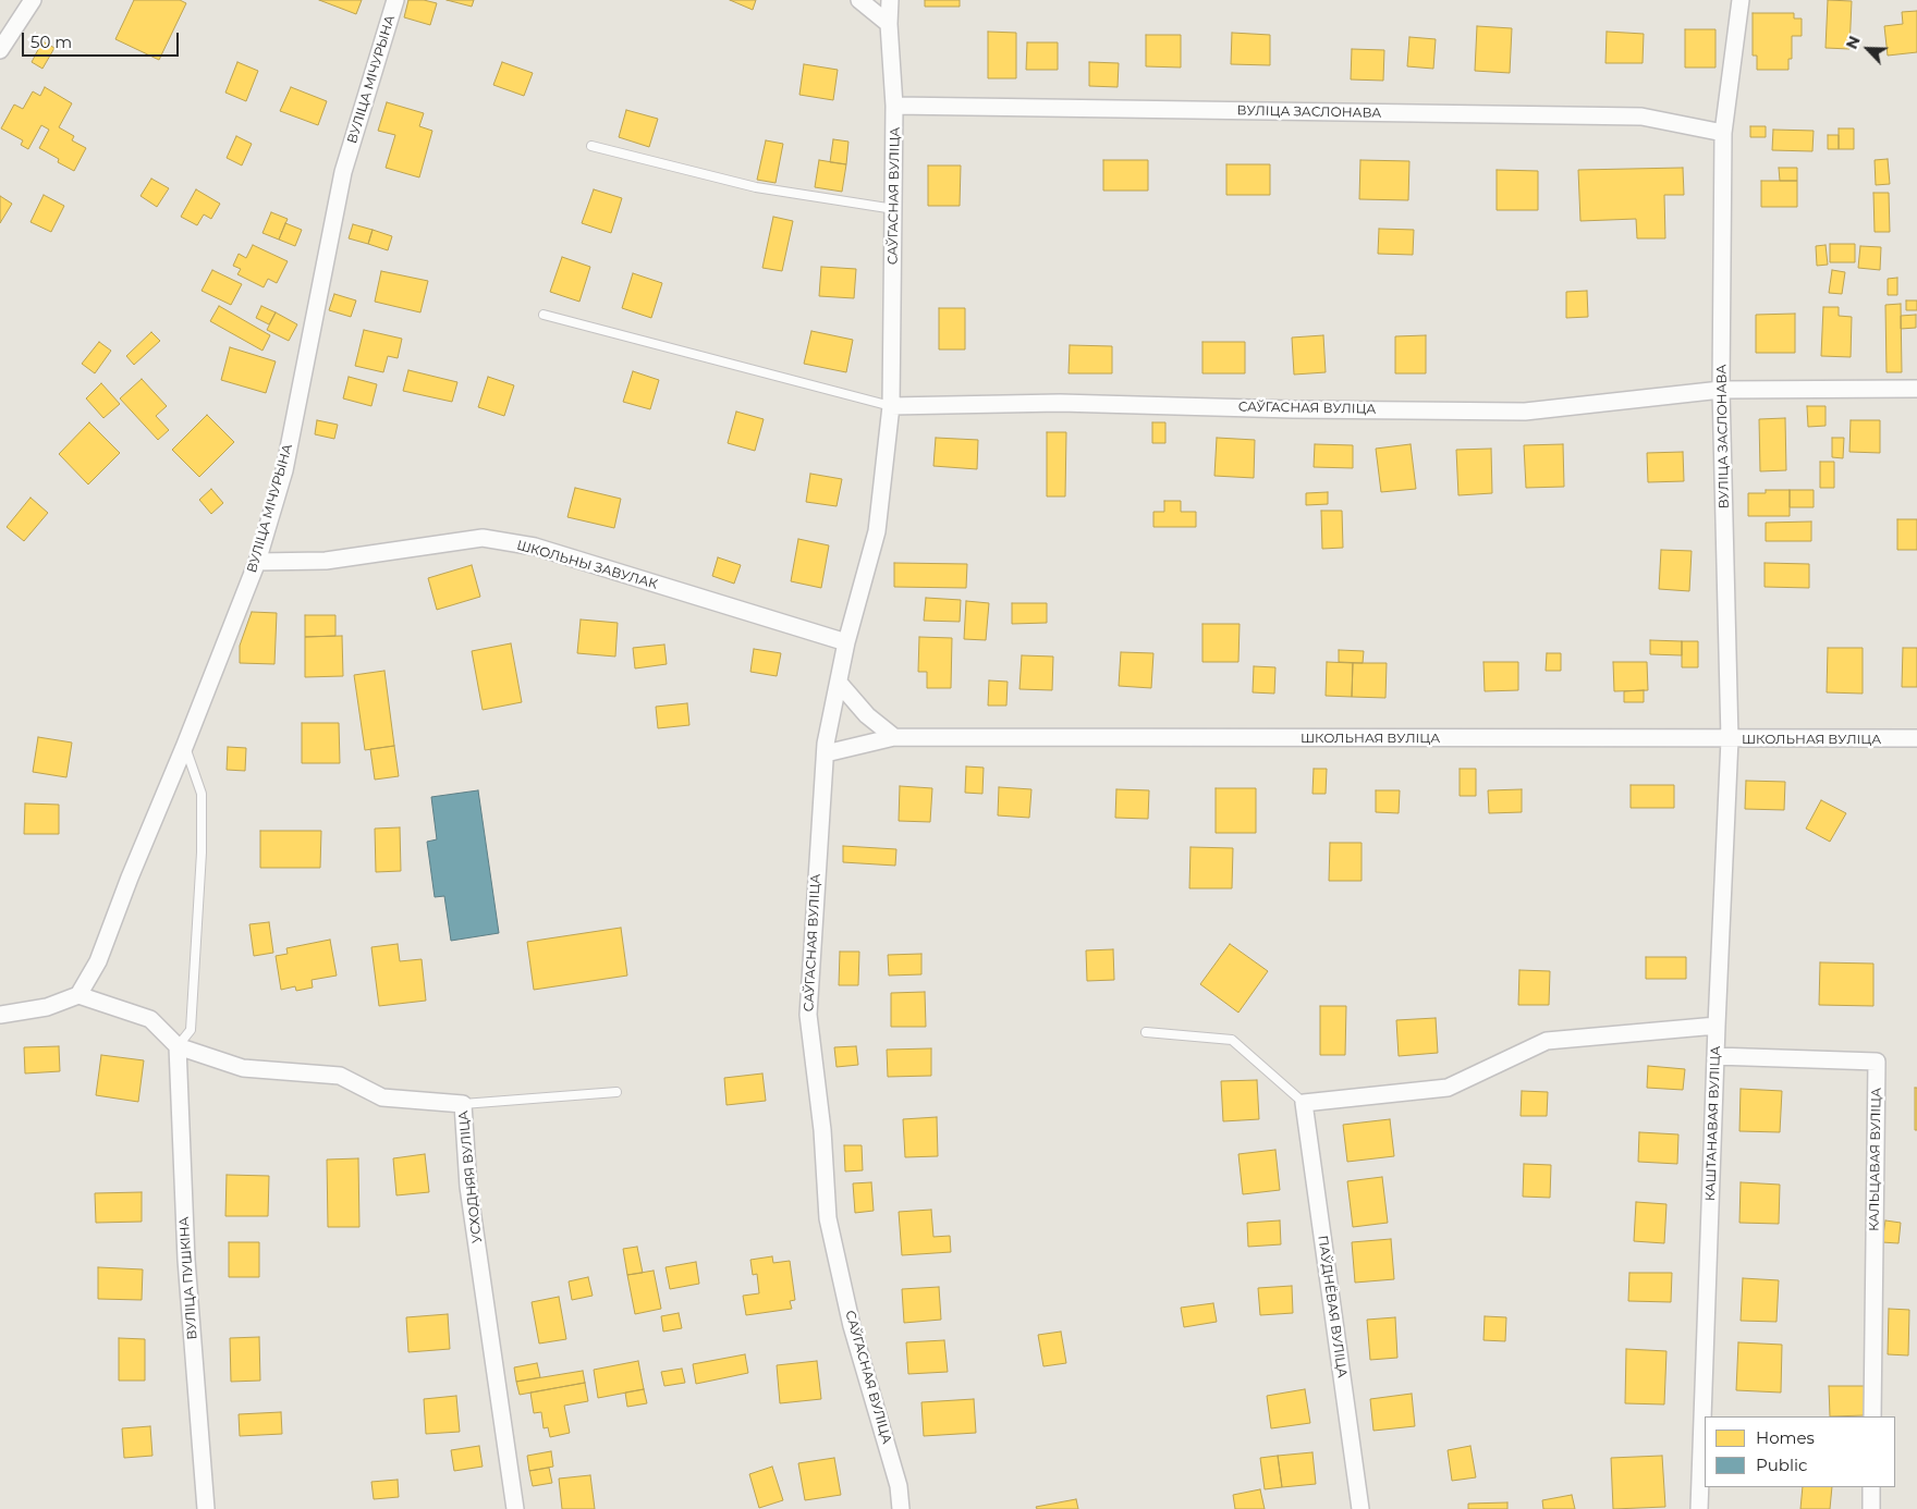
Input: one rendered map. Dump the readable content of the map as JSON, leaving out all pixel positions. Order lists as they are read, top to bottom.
{
  "streets": {
    "street": [
      "ВУЛІЦА МІЧУРЫНА",
      "ВУЛІЦА ЗАСЛОНАВА",
      "САЎГАСНАЯ ВУЛІЦА",
      "ШКОЛЬНЫ ЗАВУЛАК",
      "ШКОЛЬНАЯ ВУЛІЦА",
      "КАШТАНАВАЯ ВУЛІЦА",
      "КАЛЬЦАВАЯ ВУЛІЦА",
      "УСХОДНЯЯ ВУЛІЦА",
      "ВУЛІЦА ПУШКІНА",
      "ПАЎДНЁВАЯ ВУЛІЦА"
    ]
  },
  "crossings": [
    ["ВУЛІЦА МІЧУРЫНА", "ШКОЛЬНЫ ЗАВУЛАК"],
    ["ВУЛІЦА ЗАСЛОНАВА", "САЎГАСНАЯ ВУЛІЦА"],
    ["ВУЛІЦА ЗАСЛОНАВА", "ШКОЛЬНАЯ ВУЛІЦА"],
    ["ВУЛІЦА ЗАСЛОНАВА", "КАШТАНАВАЯ ВУЛІЦА"],
    ["САЎГАСНАЯ ВУЛІЦА", "ШКОЛЬНЫ ЗАВУЛАК"],
    ["САЎГАСНАЯ ВУЛІЦА", "ШКОЛЬНАЯ ВУЛІЦА"],
    ["ШКОЛЬНАЯ ВУЛІЦА", "КАШТАНАВАЯ ВУЛІЦА"],
    ["КАШТАНАВАЯ ВУЛІЦА", "КАЛЬЦАВАЯ ВУЛІЦА"],
    ["УСХОДНЯЯ ВУЛІЦА", "ВУЛІЦА ПУШКІНА"]
  ],
  "legend": ["Homes", "Public"],
  "scale_bar": "50 m",
  "north": "top left"
}
